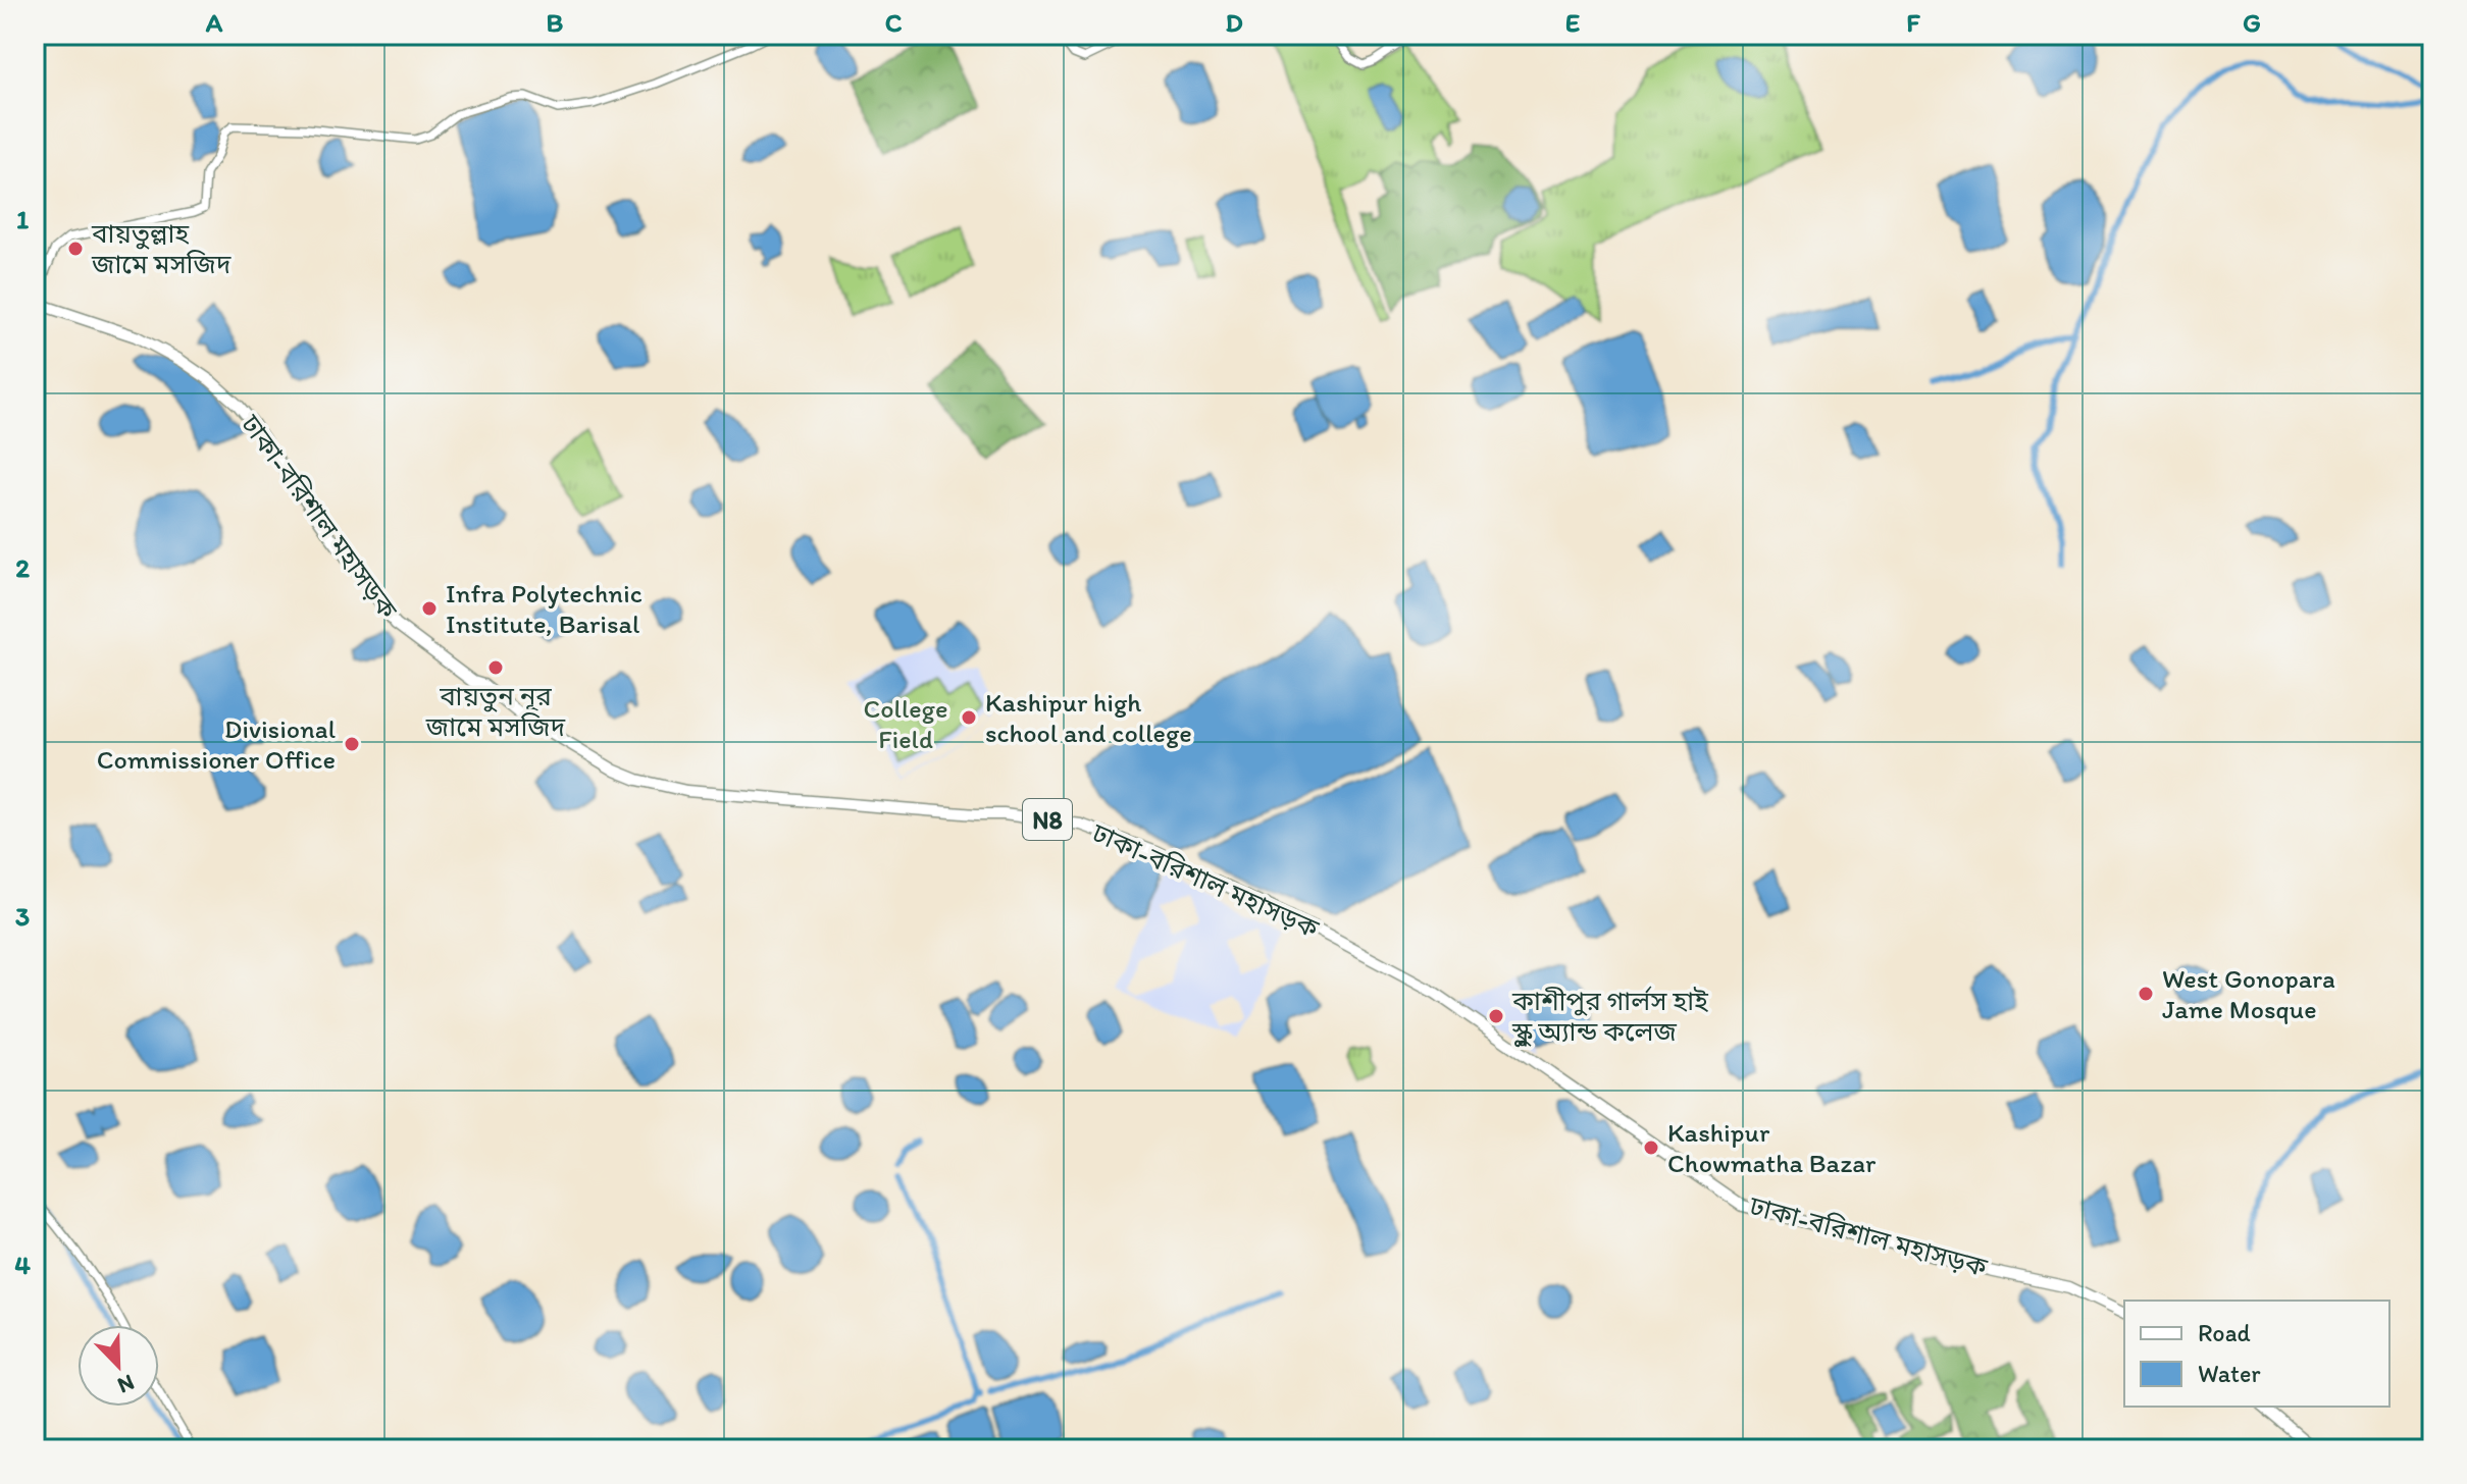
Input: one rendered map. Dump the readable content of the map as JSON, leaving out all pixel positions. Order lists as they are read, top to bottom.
{
  "streets": {
    "highway": ["ঢাকা-বরিশাল মহাসড়ক", "N8"]
  },
  "parks": ["College Field"],
  "places": [
    "বায়তুল্লাহ জামে মসজিদ",
    "Infra Polytechnic Institute, Barisal",
    "বায়তুন নূর জামে মসজিদ",
    "Kashipur high school and college",
    "Divisional Commissioner Office",
    "West Gonopara Jame Mosque",
    "কাশীপুর গার্লস হাই স্কুল অ্যান্ড কলেজ",
    "Kashipur Chowmatha Bazar"
  ],
  "legend": ["Road", "Water"],
  "north": "bottom right",
  "grid": {
    "columns": [
      "A",
      "B",
      "C",
      "D",
      "E",
      "F",
      "G"
    ],
    "rows": [
      "1",
      "2",
      "3",
      "4"
    ]
  }
}
